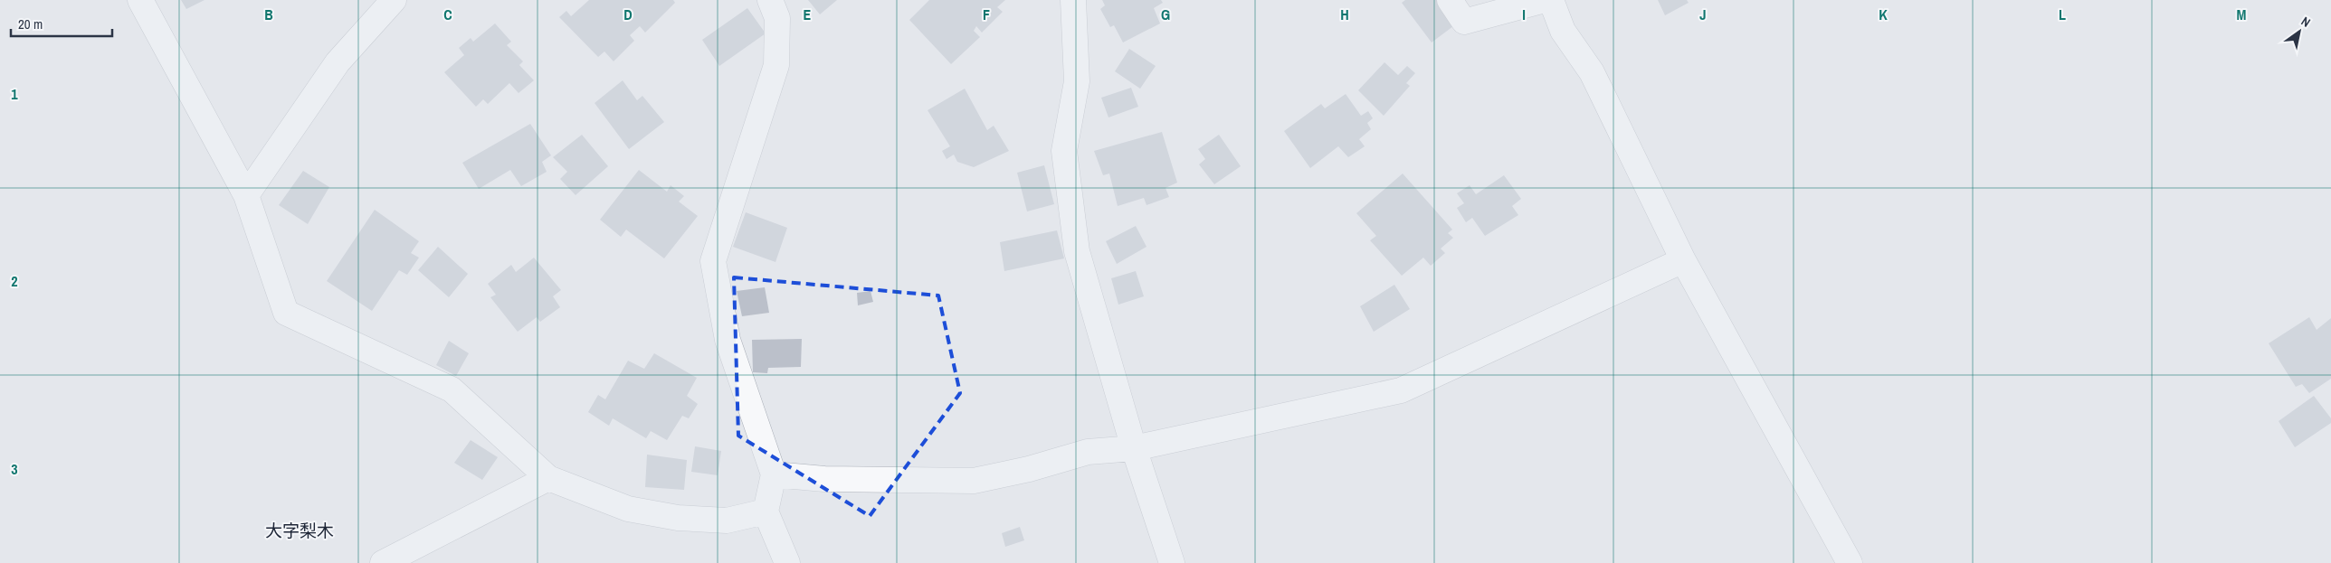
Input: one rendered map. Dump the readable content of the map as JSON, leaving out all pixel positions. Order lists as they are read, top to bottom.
{
  "districts": ["大字梨木"],
  "scale_bar": "20 m",
  "north": "top right",
  "grid": {
    "columns": [
      "B",
      "C",
      "D",
      "E",
      "F",
      "G",
      "H",
      "I",
      "J",
      "K",
      "L",
      "M"
    ],
    "rows": ["1", "2", "3"]
  }
}
